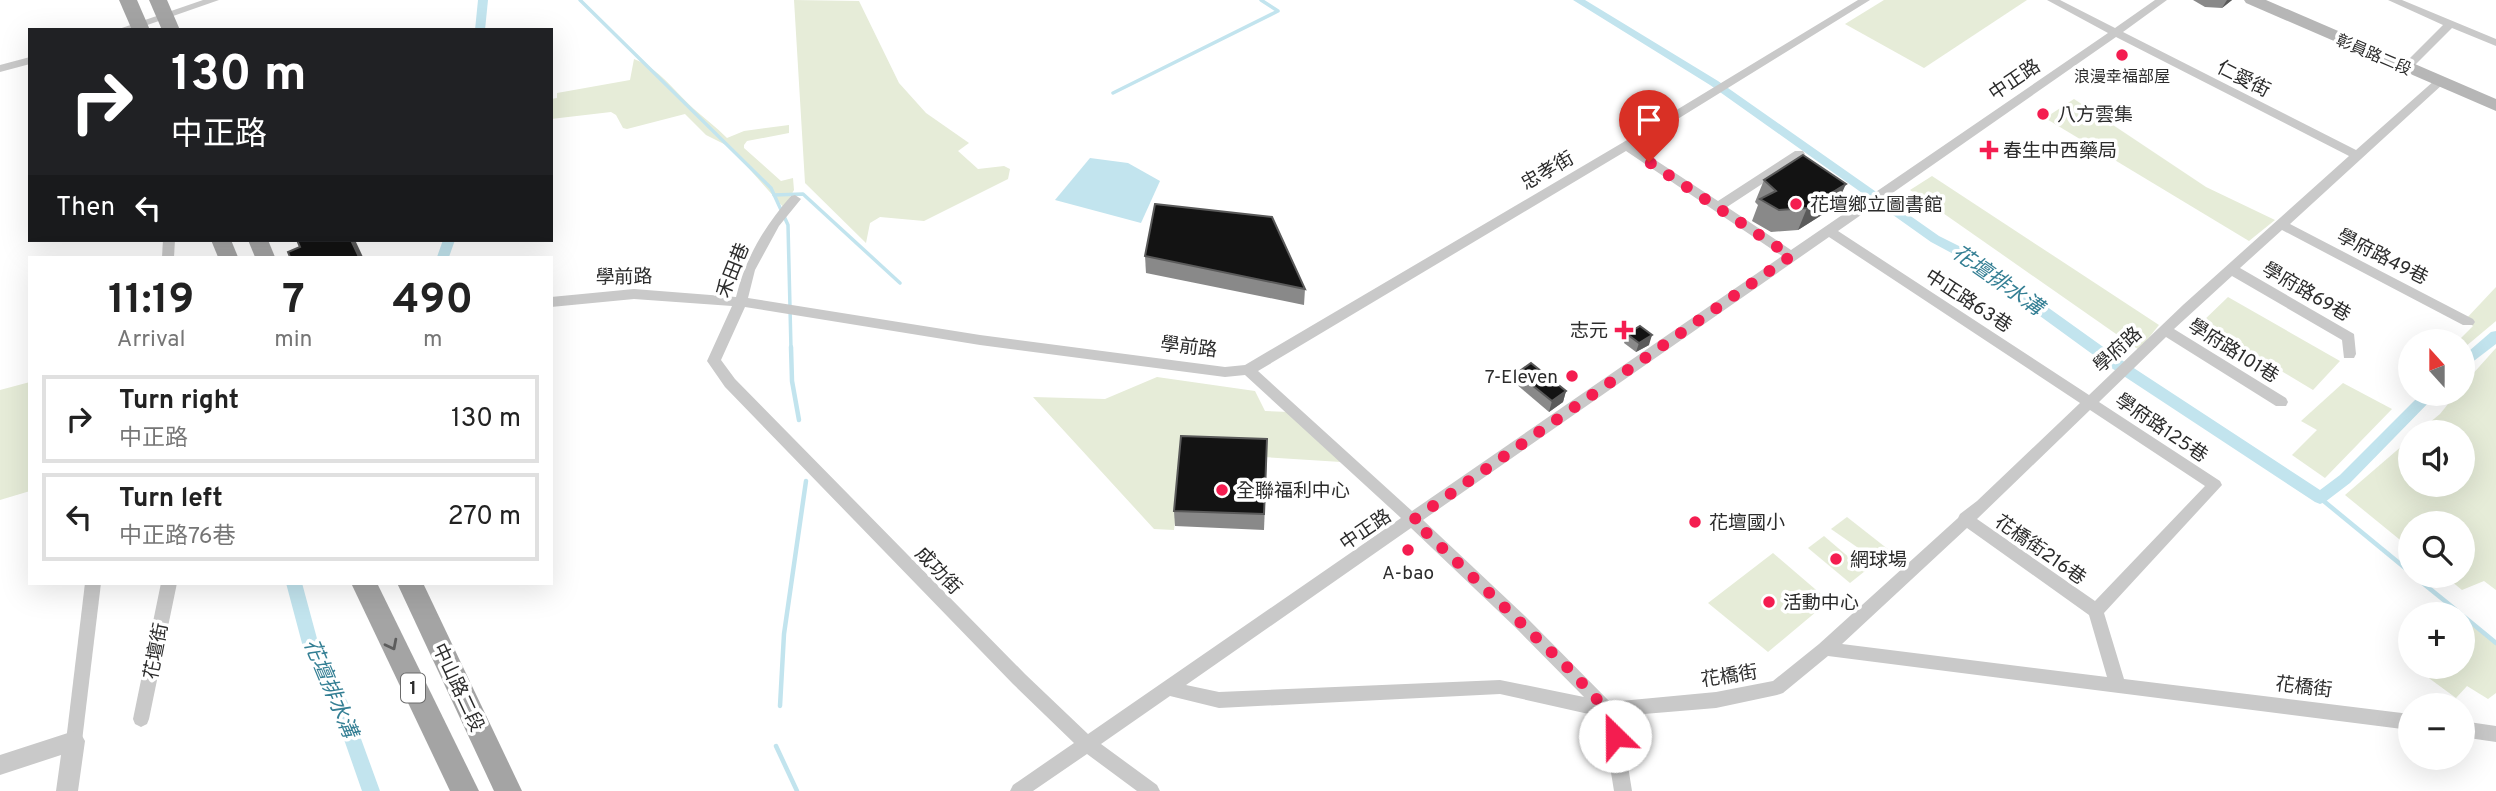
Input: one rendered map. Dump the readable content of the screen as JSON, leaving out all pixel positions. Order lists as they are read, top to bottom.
{
  "streets": {
    "main road": ["彰員路二段", "中山路二段", "1"],
    "street": [
      "仁愛街",
      "中正路",
      "忠孝街",
      "學府路49巷",
      "禾田巷",
      "學前路",
      "學府路69巷",
      "中正路63巷",
      "學府路",
      "學府路101巷",
      "學府路125巷",
      "花橋街216巷",
      "成功街",
      "花壇街",
      "花橋街"
    ]
  },
  "crossings": [
    ["彰員路二段", "學府路"],
    ["仁愛街", "中正路"],
    ["仁愛街", "學府路"],
    ["中正路", "中正路63巷"],
    ["中正路", "成功街"],
    ["中正路", "花橋街"],
    ["忠孝街", "學前路"],
    ["學府路49巷", "學府路"],
    ["禾田巷", "學前路"],
    ["禾田巷", "成功街"],
    ["學府路69巷", "學府路"],
    ["中正路63巷", "學府路"],
    ["中正路63巷", "學府路125巷"],
    ["學府路", "學府路101巷"],
    ["學府路", "學府路125巷"],
    ["學府路", "花橋街216巷"],
    ["學府路", "花橋街"],
    ["學府路125巷", "花橋街216巷"]
  ],
  "water": ["花壇排水溝"],
  "places": {
    "other": [
      "浪漫幸福部屋",
      "八方雲集",
      "花壇鄉立圖書館",
      "7-Eleven",
      "全聯福利中心",
      "花壇國小",
      "A-bao",
      "網球場",
      "活動中心"
    ],
    "health": ["春生中西藥局", "志元"]
  },
  "north": "top",
  "page": {
    "turn": ["130 m", "中正路"],
    "then": "Then",
    "eta": [
      "11:19",
      "Arrival",
      "7",
      "min",
      "490",
      "m"
    ],
    "map_buttons": ["+", "−"],
    "list": [
      {
        "name": "Turn right",
        "note": "中正路",
        "value": "130 m"
      },
      {
        "name": "Turn left",
        "note": "中正路76巷",
        "value": "270 m"
      }
    ]
  }
}
